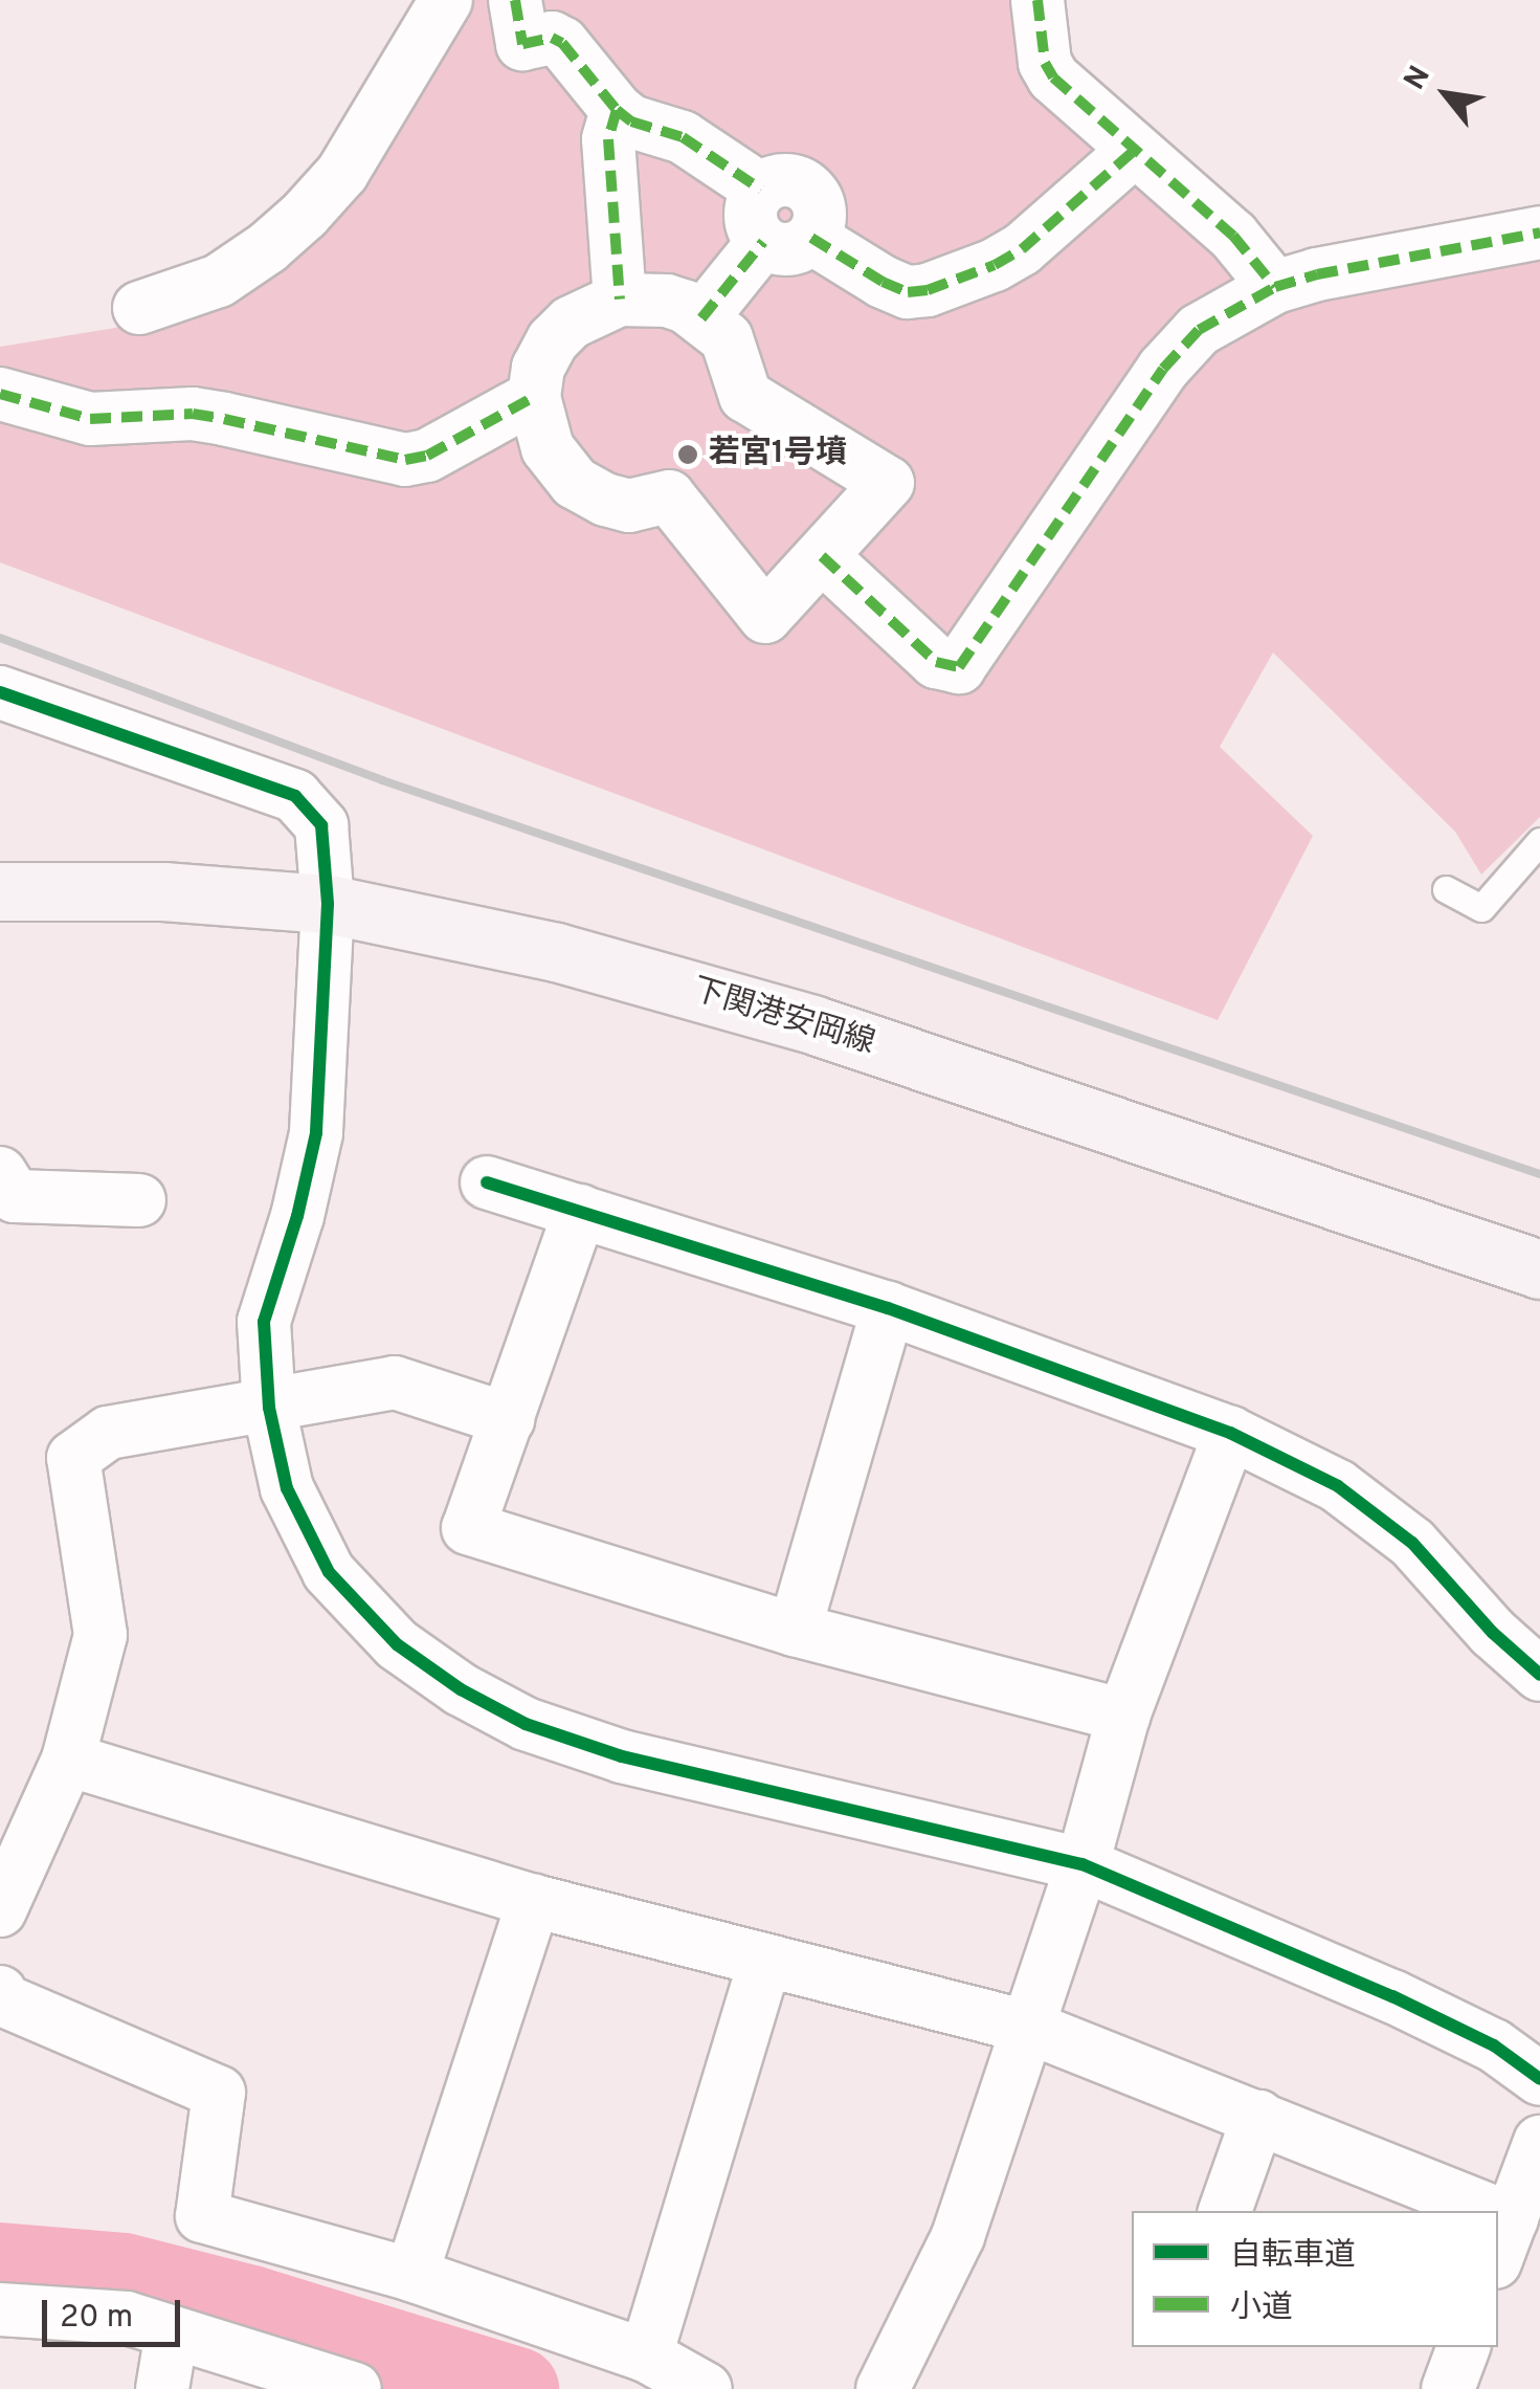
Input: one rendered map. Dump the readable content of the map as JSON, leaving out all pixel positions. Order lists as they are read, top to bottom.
{
  "streets": {
    "main road": ["下関港安岡線"]
  },
  "places": ["若宮1号墳"],
  "legend": ["自転車道", "小道"],
  "scale_bar": "20 m",
  "north": "top left"
}
